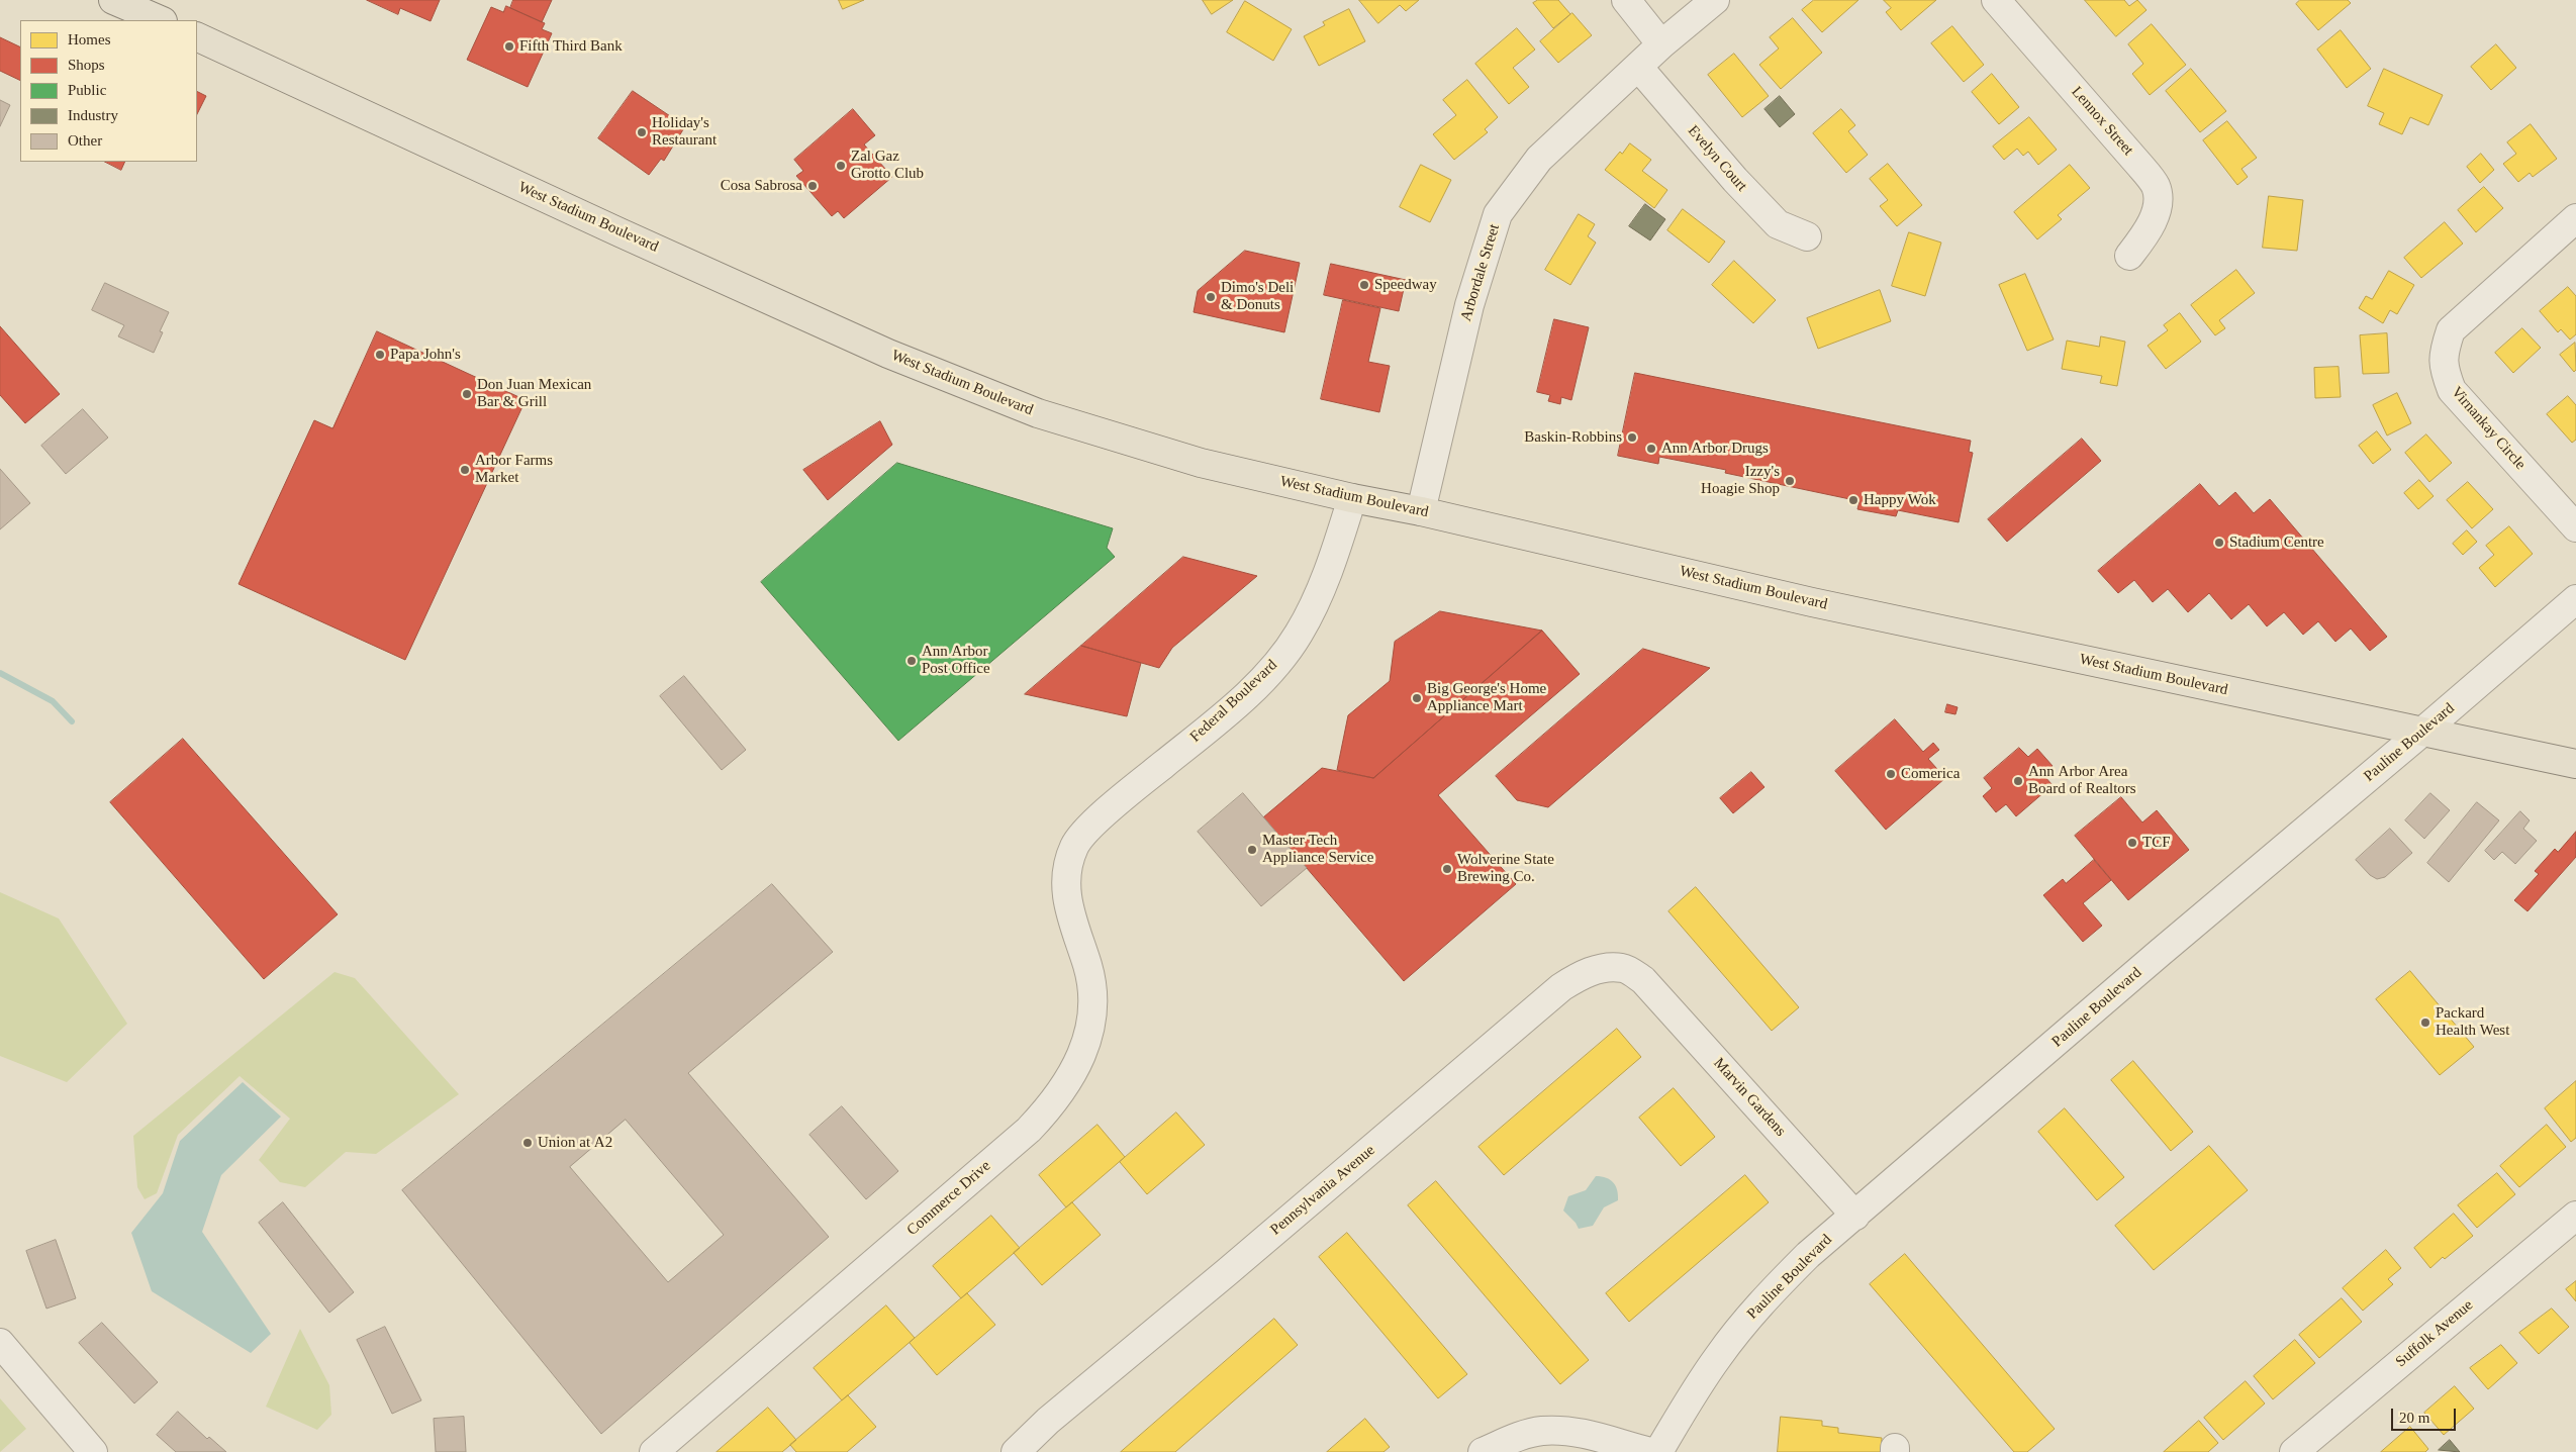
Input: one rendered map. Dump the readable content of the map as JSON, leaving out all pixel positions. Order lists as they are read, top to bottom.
{
  "streets": {
    "main road": ["West Stadium Boulevard"],
    "street": [
      "Lennox Street",
      "Evelyn Court",
      "Arbordale Street",
      "Virnankay Circle",
      "Federal Boulevard",
      "Pauline Boulevard",
      "Marvin Gardens",
      "Pennsylvania Avenue",
      "Commerce Drive",
      "Suffolk Avenue"
    ]
  },
  "crossings": [
    ["Evelyn Court", "Arbordale Street"],
    ["West Stadium Boulevard", "Arbordale Street"],
    ["West Stadium Boulevard", "Federal Boulevard"],
    ["West Stadium Boulevard", "Pauline Boulevard"],
    ["Federal Boulevard", "Commerce Drive"],
    ["Pauline Boulevard", "Marvin Gardens"],
    ["Marvin Gardens", "Pennsylvania Avenue"]
  ],
  "places": [
    "Fifth Third Bank",
    "Holiday's Restaurant",
    "Zal Gaz Grotto Club",
    "Cosa Sabrosa",
    "Speedway",
    "Dimo's Deli & Donuts",
    "Papa John's",
    "Don Juan Mexican Bar & Grill",
    "Baskin-Robbins",
    "Ann Arbor Drugs",
    "Arbor Farms Market",
    "Izzy's Hoagie Shop",
    "Happy Wok",
    "Stadium Centre",
    "Ann Arbor Post Office",
    "Big George's Home Appliance Mart",
    "Comerica",
    "Ann Arbor Area Board of Realtors",
    "TCF",
    "Master Tech Appliance Service",
    "Wolverine State Brewing Co.",
    "Packard Health West",
    "Union at A2"
  ],
  "legend": [
    "Homes",
    "Shops",
    "Public",
    "Industry",
    "Other"
  ],
  "scale_bar": "20 m"
}
